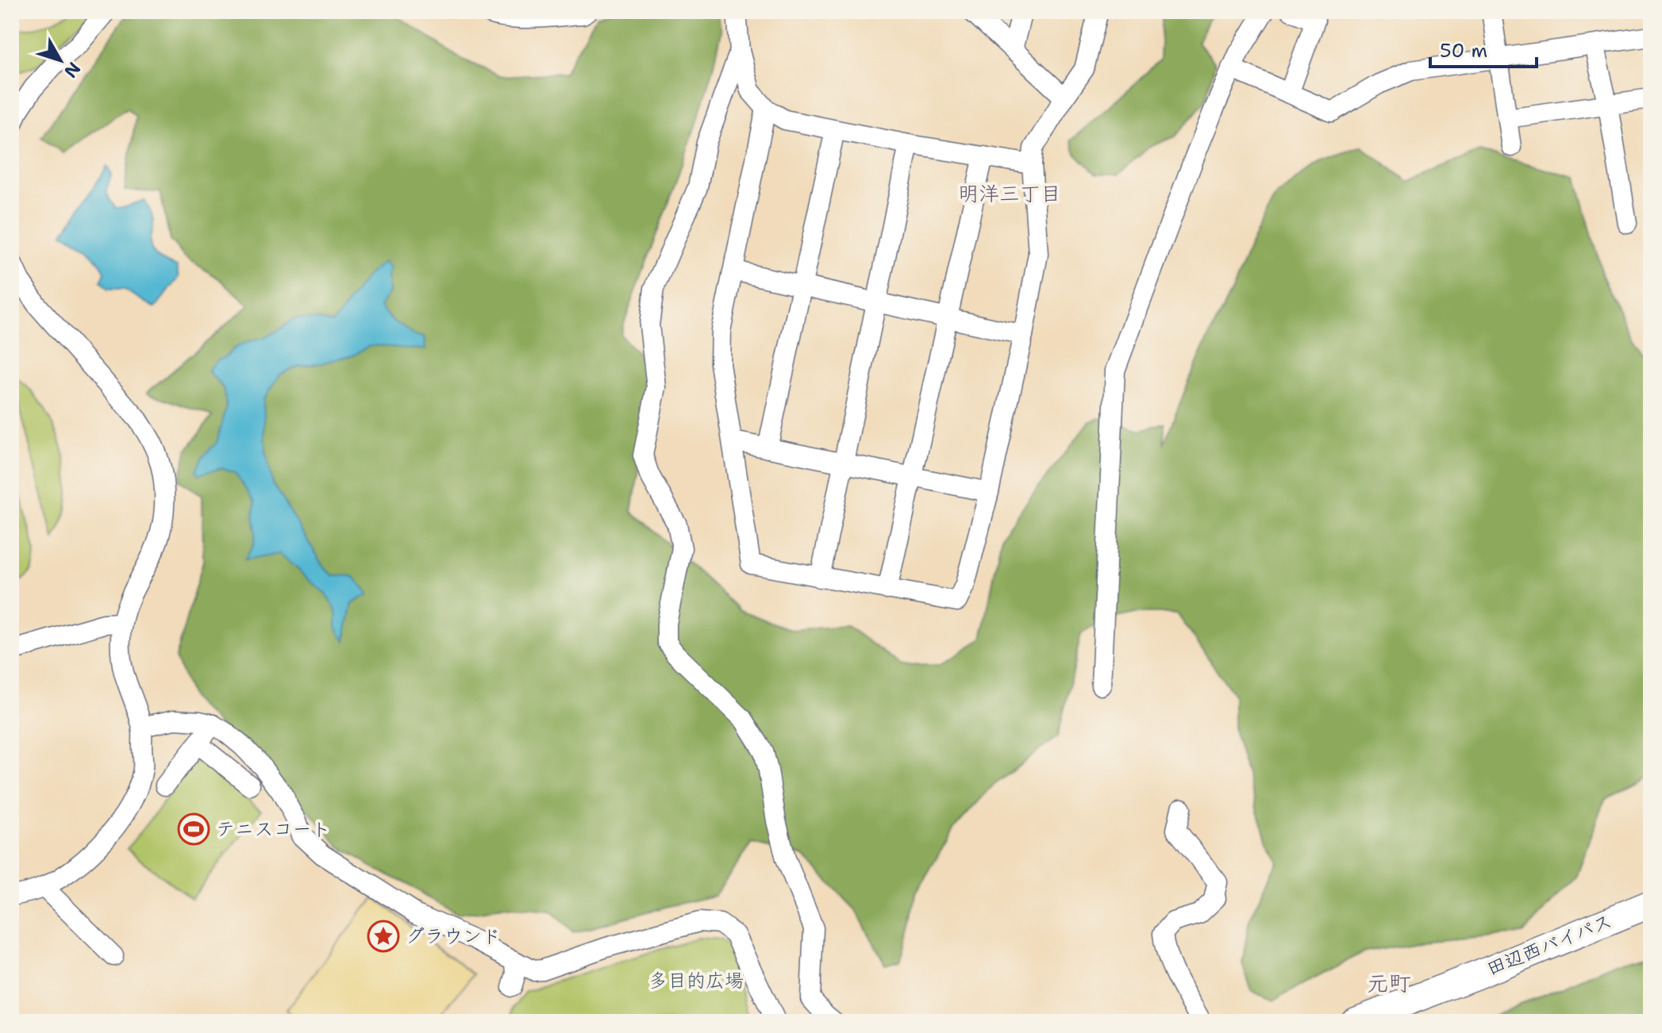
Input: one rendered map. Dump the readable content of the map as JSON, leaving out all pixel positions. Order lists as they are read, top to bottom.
{
  "streets": {
    "highway": ["田辺西バイパス"]
  },
  "districts": ["明洋三丁目", "元町"],
  "parks": ["多目的広場"],
  "places": {
    "sports": ["テニスコート"],
    "place": ["グラウンド"]
  },
  "scale_bar": "50 m",
  "north": "bottom right"
}
